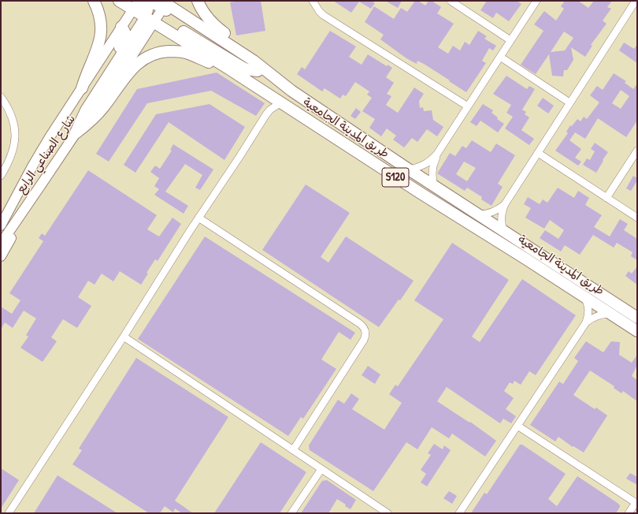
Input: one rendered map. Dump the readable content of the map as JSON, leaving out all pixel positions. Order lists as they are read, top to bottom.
{
  "streets": {
    "main road": ["طريق المدينة الجامعية", "شارع الصناعي الرابع", "S120"]
  },
  "crossings": [
    ["طريق المدينة الجامعية", "شارع الصناعي الرابع"]
  ]
}
